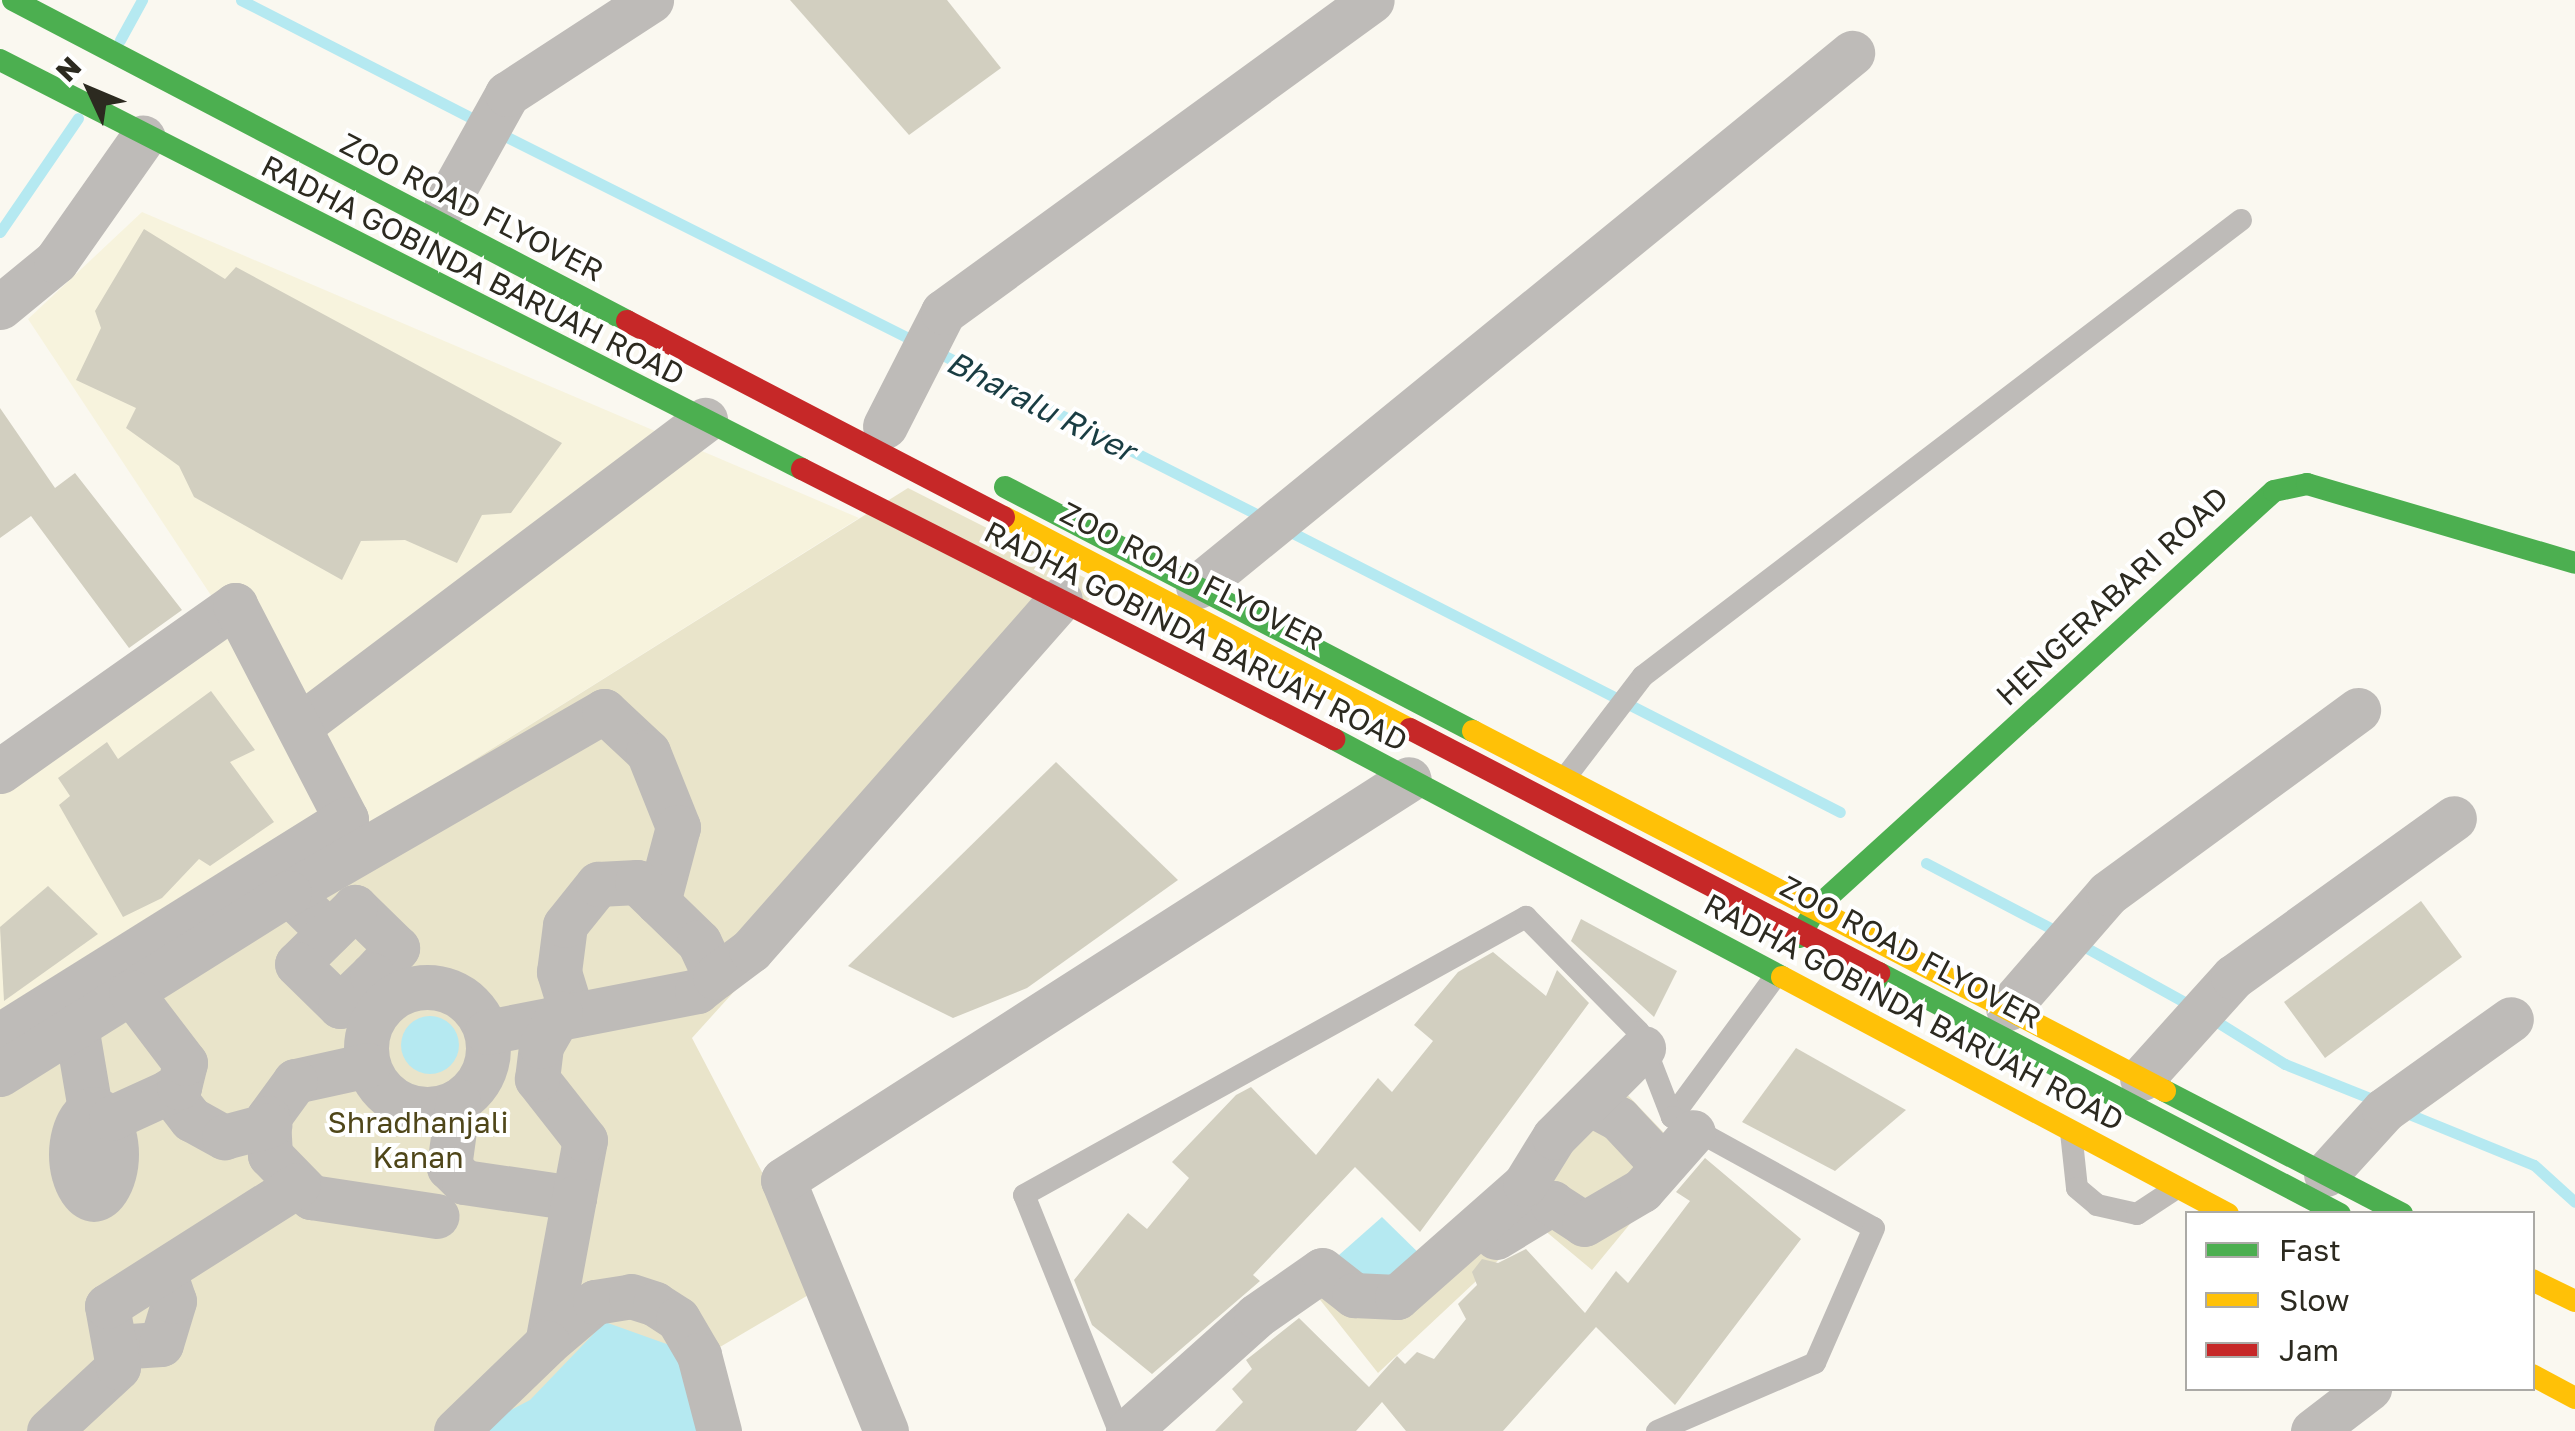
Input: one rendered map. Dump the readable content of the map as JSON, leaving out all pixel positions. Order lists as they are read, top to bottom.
{
  "streets": {
    "main road": ["ZOO ROAD FLYOVER", "RADHA GOBINDA BARUAH ROAD", "HENGERABARI ROAD"]
  },
  "crossings": [
    ["ZOO ROAD FLYOVER", "RADHA GOBINDA BARUAH ROAD"],
    ["RADHA GOBINDA BARUAH ROAD", "HENGERABARI ROAD"]
  ],
  "water": ["Bharalu River"],
  "parks": ["Shradhanjali Kanan"],
  "legend": ["Fast", "Slow", "Jam"],
  "north": "top left"
}
